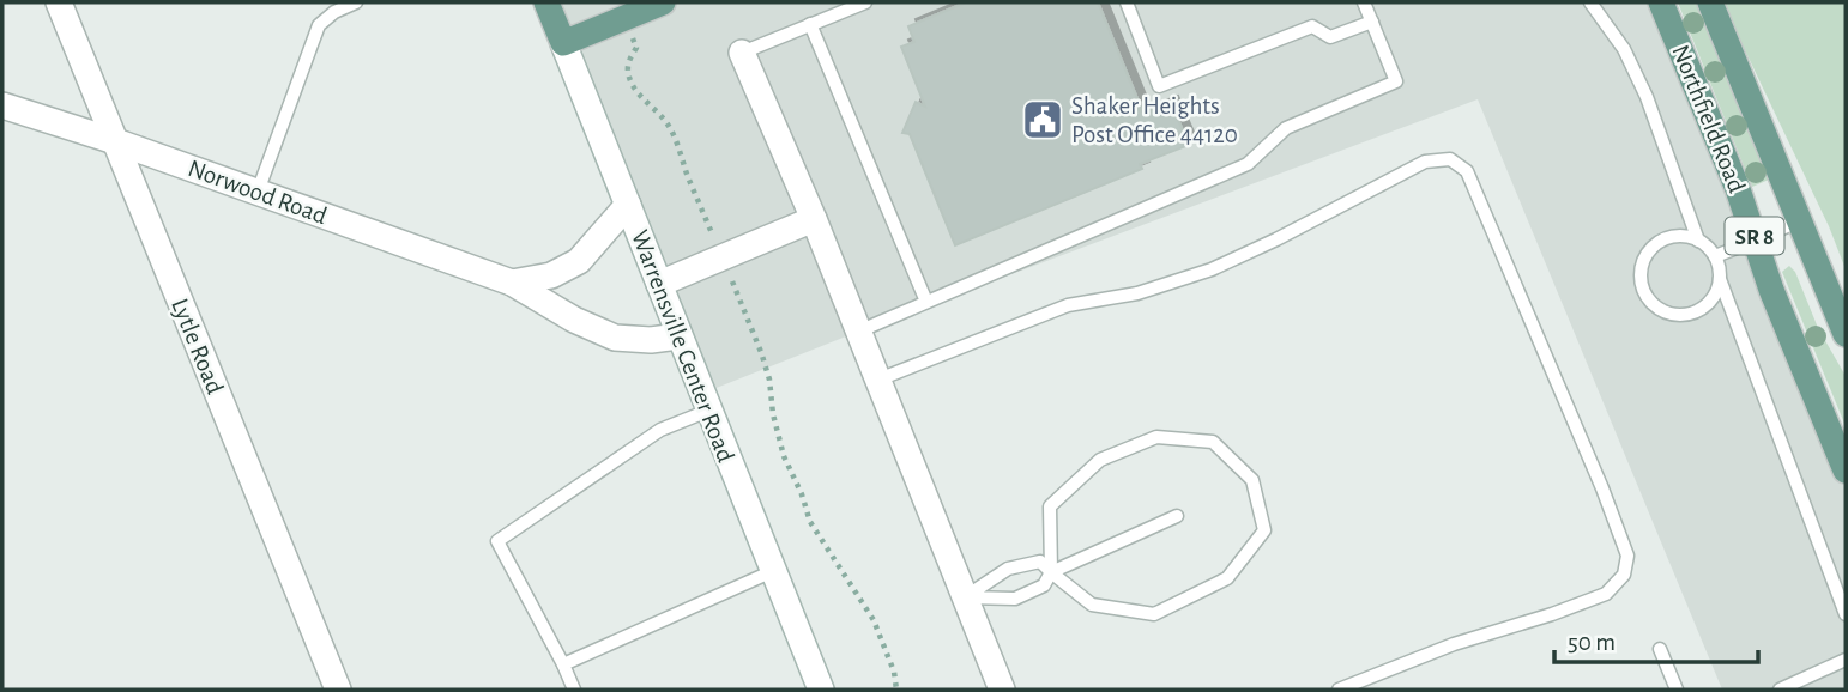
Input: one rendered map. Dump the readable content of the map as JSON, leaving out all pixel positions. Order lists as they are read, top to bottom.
{
  "streets": {
    "main road": ["Northfield Road", "SR 8", "Warrensville Center Road"],
    "street": ["Norwood Road", "Lytle Road"]
  },
  "crossings": [
    ["Norwood Road", "Lytle Road"],
    ["Norwood Road", "Warrensville Center Road"]
  ],
  "places": {
    "public building": ["Shaker Heights Post Office 44120"]
  },
  "scale_bar": "50 m"
}
